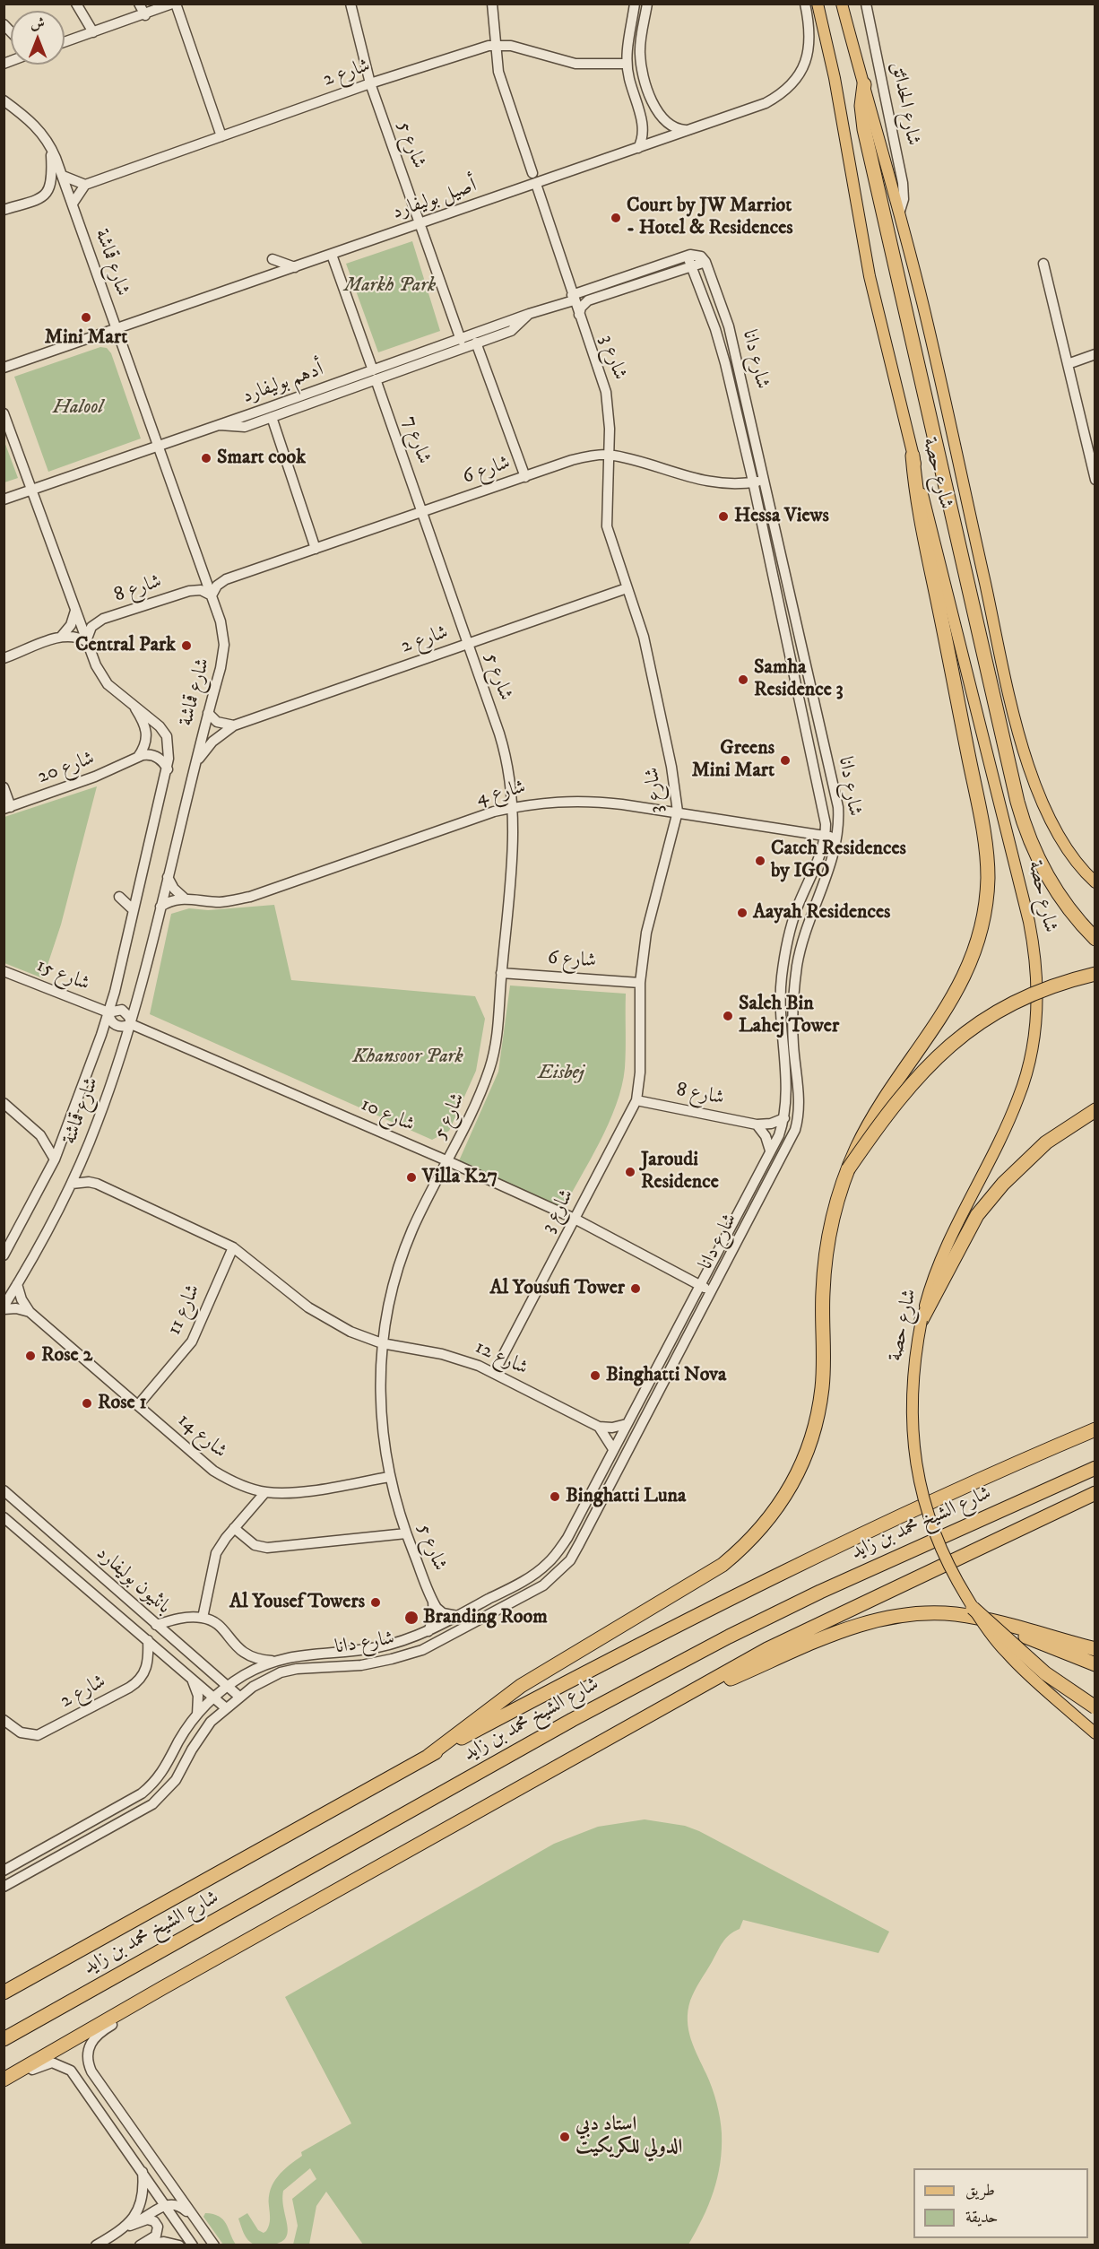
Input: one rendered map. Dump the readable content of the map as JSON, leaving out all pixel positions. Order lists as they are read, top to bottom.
{
  "streets": {
    "highway": ["شارع الشيخ محمد بن زايد"],
    "main road": ["شارع حصة"],
    "street": [
      "شارع 2",
      "شارع الحدائق",
      "شارع 5",
      "أصيل بوليفارد",
      "شارع قماشة",
      "شارع 3",
      "شارع دانا",
      "أدهم بوليفارد",
      "شارع 7",
      "شارع 6",
      "شارع 8",
      "شارع 20",
      "شارع 4",
      "شارع 15",
      "شارع 10",
      "شارع 11",
      "شارع 12",
      "شارع 14",
      "بانثيون بوليفارد"
    ]
  },
  "crossings": [
    ["شارع 2", "شارع 5"],
    ["شارع 2", "شارع قماشة"],
    ["شارع 2", "شارع 3"],
    ["شارع 2", "بانثيون بوليفارد"],
    ["شارع الحدائق", "شارع حصة"],
    ["شارع 5", "أصيل بوليفارد"],
    ["شارع 5", "شارع دانا"],
    ["شارع 5", "أدهم بوليفارد"],
    ["شارع 5", "شارع 7"],
    ["شارع 5", "شارع 6"],
    ["شارع 5", "شارع 4"],
    ["شارع 5", "شارع 10"],
    ["شارع 5", "شارع 12"],
    ["شارع 5", "شارع 14"],
    ["أصيل بوليفارد", "شارع قماشة"],
    ["أصيل بوليفارد", "شارع 3"],
    ["أصيل بوليفارد", "شارع 7"],
    ["شارع قماشة", "أدهم بوليفارد"],
    ["شارع قماشة", "شارع 6"],
    ["شارع قماشة", "شارع 8"],
    ["شارع قماشة", "شارع 4"],
    ["شارع قماشة", "شارع 15"],
    ["شارع قماشة", "شارع 10"],
    ["شارع قماشة", "شارع 14"],
    ["شارع 3", "أدهم بوليفارد"],
    ["شارع 3", "شارع 6"],
    ["شارع 3", "شارع 8"],
    ["شارع 3", "شارع 4"],
    ["شارع 3", "شارع 10"],
    ["شارع 3", "شارع 12"],
    ["شارع دانا", "أدهم بوليفارد"],
    ["شارع دانا", "شارع 6"],
    ["شارع دانا", "شارع 8"],
    ["شارع دانا", "شارع 4"],
    ["شارع دانا", "شارع 10"],
    ["شارع دانا", "بانثيون بوليفارد"],
    ["أدهم بوليفارد", "شارع 7"],
    ["شارع 7", "شارع 6"],
    ["شارع 6", "شارع 8"],
    ["شارع 15", "شارع 10"],
    ["شارع 11", "شارع 12"],
    ["شارع 11", "شارع 14"]
  ],
  "parks": [
    "Markh Park",
    "Halool",
    "Khansoor Park",
    "Eisbej"
  ],
  "places": [
    "Court by JW Marriot - Hotel & Residences",
    "Mini Mart",
    "Smart cook",
    "Hessa Views",
    "Central Park",
    "Samha Residence 3",
    "Greens Mini Mart",
    "Catch Residences by IGO",
    "Aayah Residences",
    "Saleh Bin Lahej Tower",
    "Jaroudi Residence",
    "Villa K27",
    "Al Yousufi Tower",
    "Rose 2",
    "Binghatti Nova",
    "Rose 1",
    "Binghatti Luna",
    "Al Yousef Towers",
    "Branding Room",
    "استاد دبي الدولي للكريكيت"
  ],
  "legend": ["طريق", "حديقة"],
  "north": "top"
}
